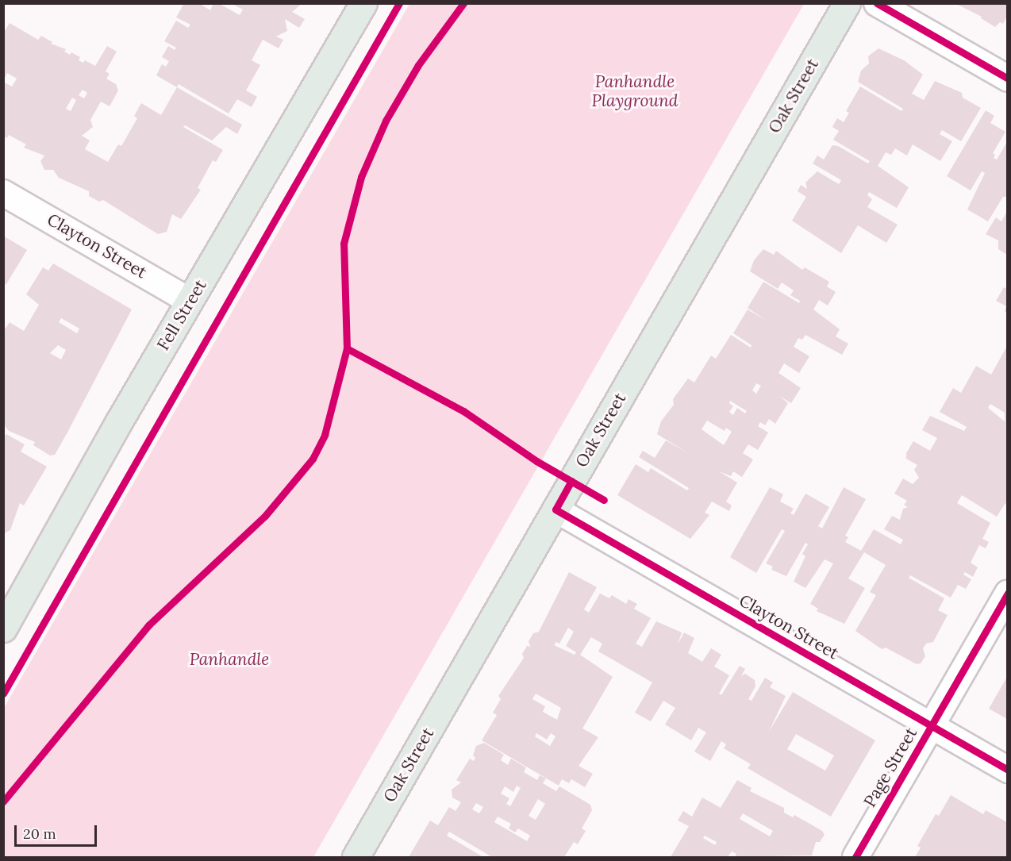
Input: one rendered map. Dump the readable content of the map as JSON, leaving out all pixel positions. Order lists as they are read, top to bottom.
{
  "streets": {
    "main road": ["Oak Street", "Fell Street"],
    "street": ["Clayton Street", "Page Street"]
  },
  "crossings": [
    ["Oak Street", "Clayton Street"],
    ["Clayton Street", "Fell Street"],
    ["Clayton Street", "Page Street"]
  ],
  "parks": ["Panhandle Playground", "Panhandle"],
  "scale_bar": "20 m"
}
